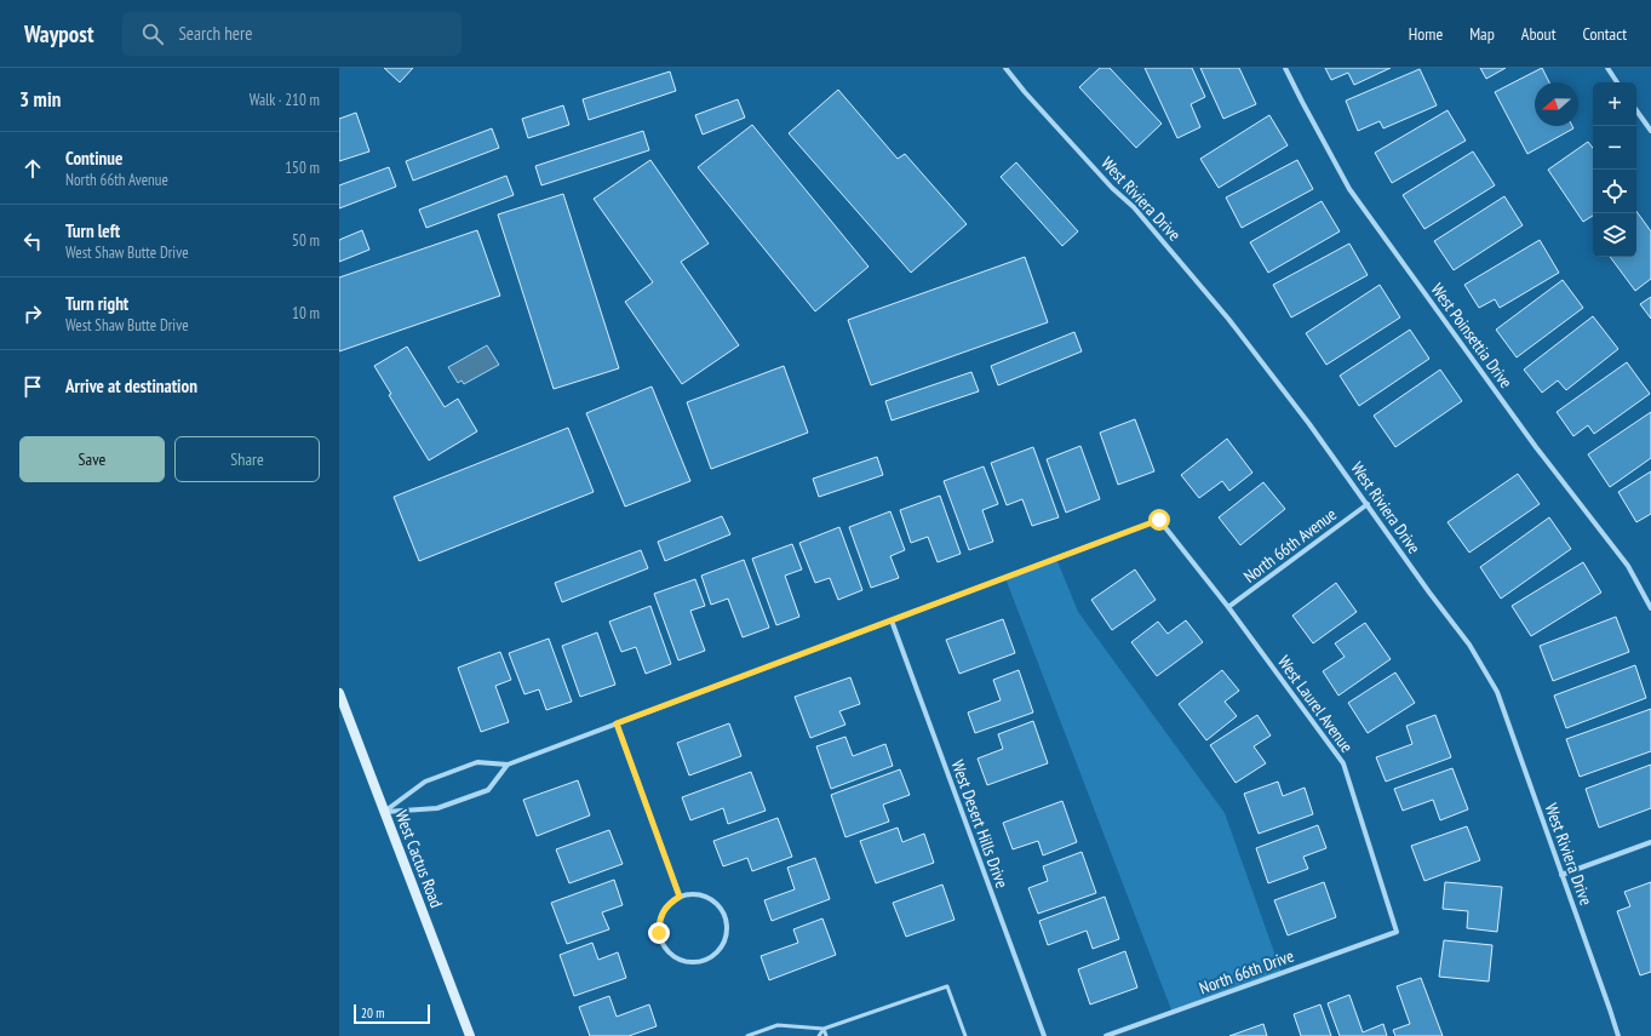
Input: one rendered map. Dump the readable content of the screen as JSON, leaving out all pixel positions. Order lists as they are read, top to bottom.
{
  "streets": {
    "main road": ["West Cactus Road"],
    "street": [
      "West Riviera Drive",
      "West Poinsettia Drive",
      "North 66th Avenue",
      "West Laurel Avenue",
      "West Desert Hills Drive",
      "North 66th Drive"
    ]
  },
  "crossings": [
    ["West Riviera Drive", "North 66th Avenue"],
    ["North 66th Avenue", "West Laurel Avenue"],
    ["West Laurel Avenue", "West Desert Hills Drive"],
    ["West Laurel Avenue", "North 66th Drive"]
  ],
  "scale_bar": "20 m",
  "north": "left",
  "page": {
    "header": "Waypost",
    "search": "Search here",
    "nav": [
      "Home",
      "Map",
      "About",
      "Contact"
    ],
    "heading": ["3 min", "Walk · 210 m"],
    "map_buttons": ["+", "−"],
    "list": [
      ["Continue", "North 66th Avenue", "150 m"],
      ["Turn left", "West Shaw Butte Drive", "50 m"],
      ["Turn right", "West Shaw Butte Drive", "10 m"],
      "Arrive at destination"
    ],
    "buttons": ["Save", "Share"],
    "scale": "20 m"
  }
}
